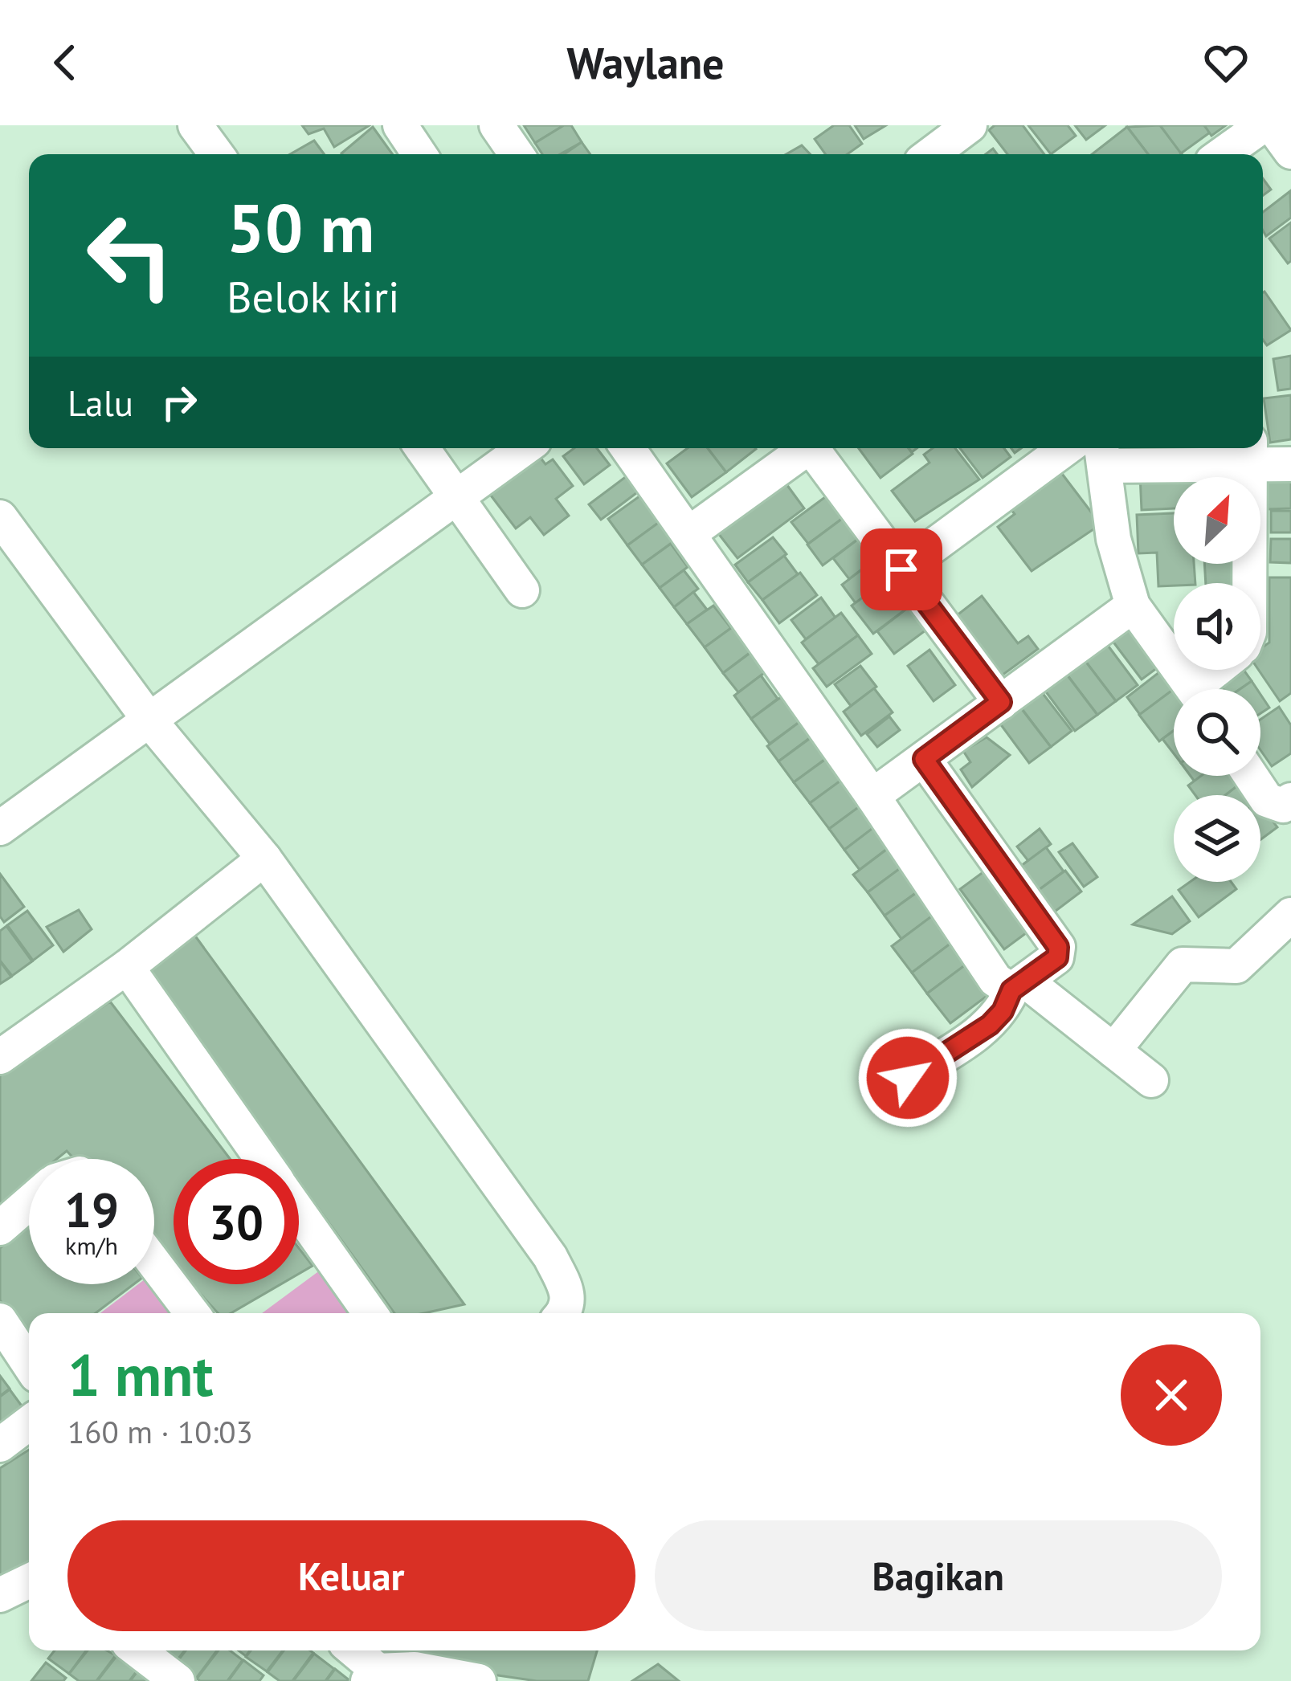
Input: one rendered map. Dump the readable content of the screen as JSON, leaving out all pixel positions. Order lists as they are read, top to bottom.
{
  "north": "top right",
  "page": {
    "header": "Waylane",
    "turn": ["50 m", "Belok kiri"],
    "then": "Lalu",
    "speed": "19 km/h",
    "limit": "30",
    "heading": ["1 mnt", "160 m · 10:03"],
    "buttons": ["Keluar", "Bagikan"]
  }
}
